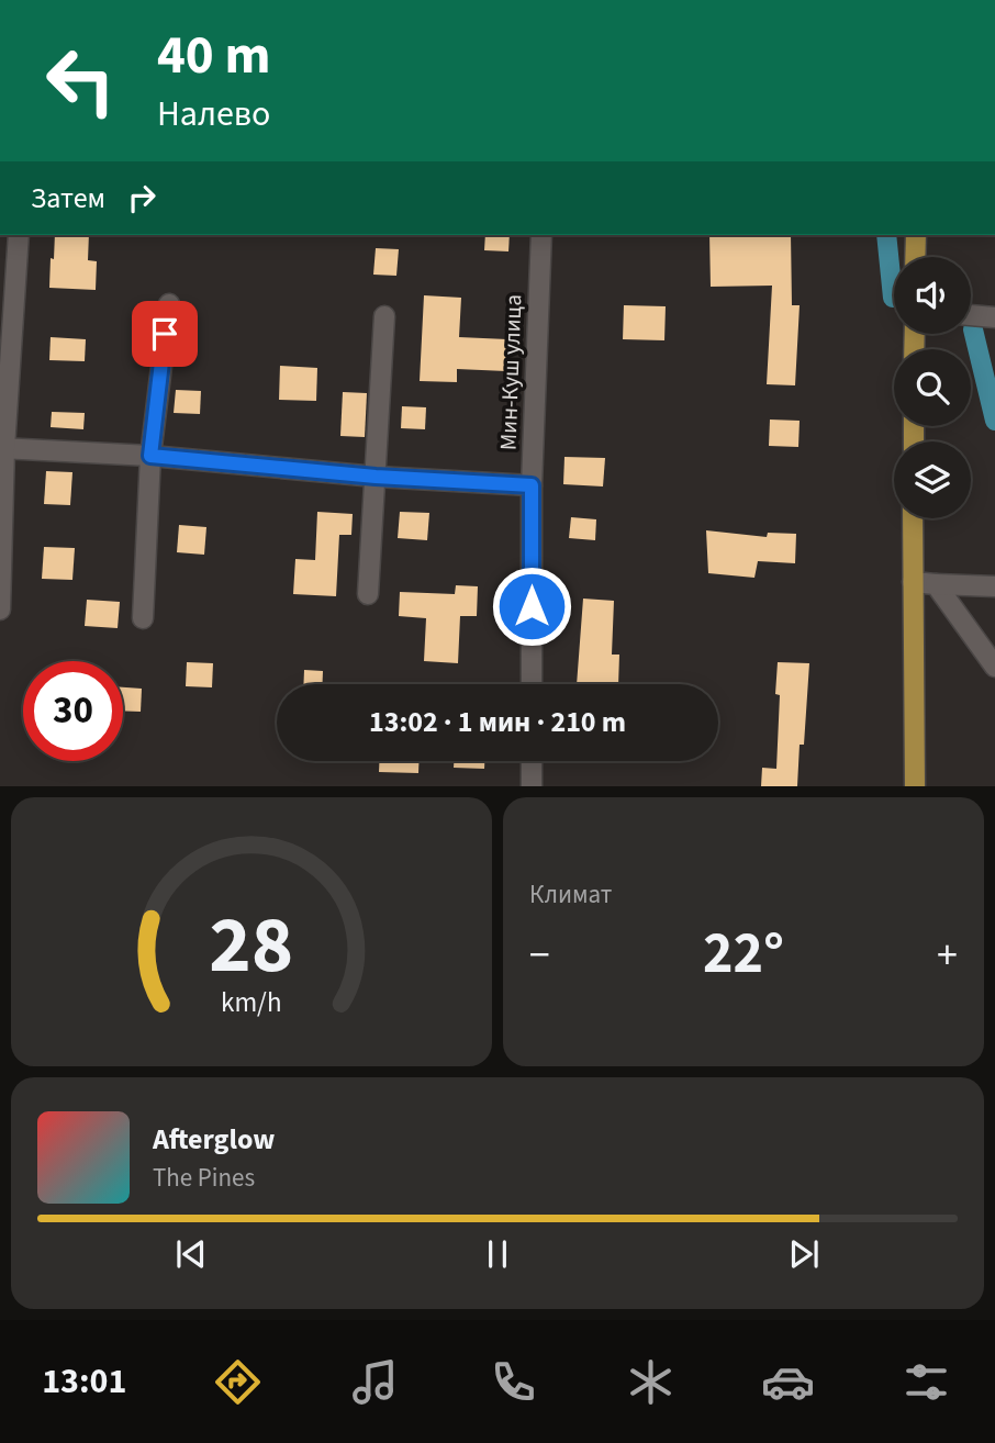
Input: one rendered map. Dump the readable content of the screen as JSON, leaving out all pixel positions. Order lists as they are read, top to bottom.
{
  "streets": {
    "street": ["Мин-Куш улица"]
  },
  "page": {
    "turn": ["40 m", "Налево"],
    "then": "Затем",
    "limit": "30",
    "trip": "13:02 · 1 мин · 210 m",
    "tile": "Климат",
    "heat": ["−", "22°", "+"],
    "song": ["Afterglow", "The Pines"],
    "tabs": "13:01",
    "gauge": ["28", "km/h"]
  }
}
